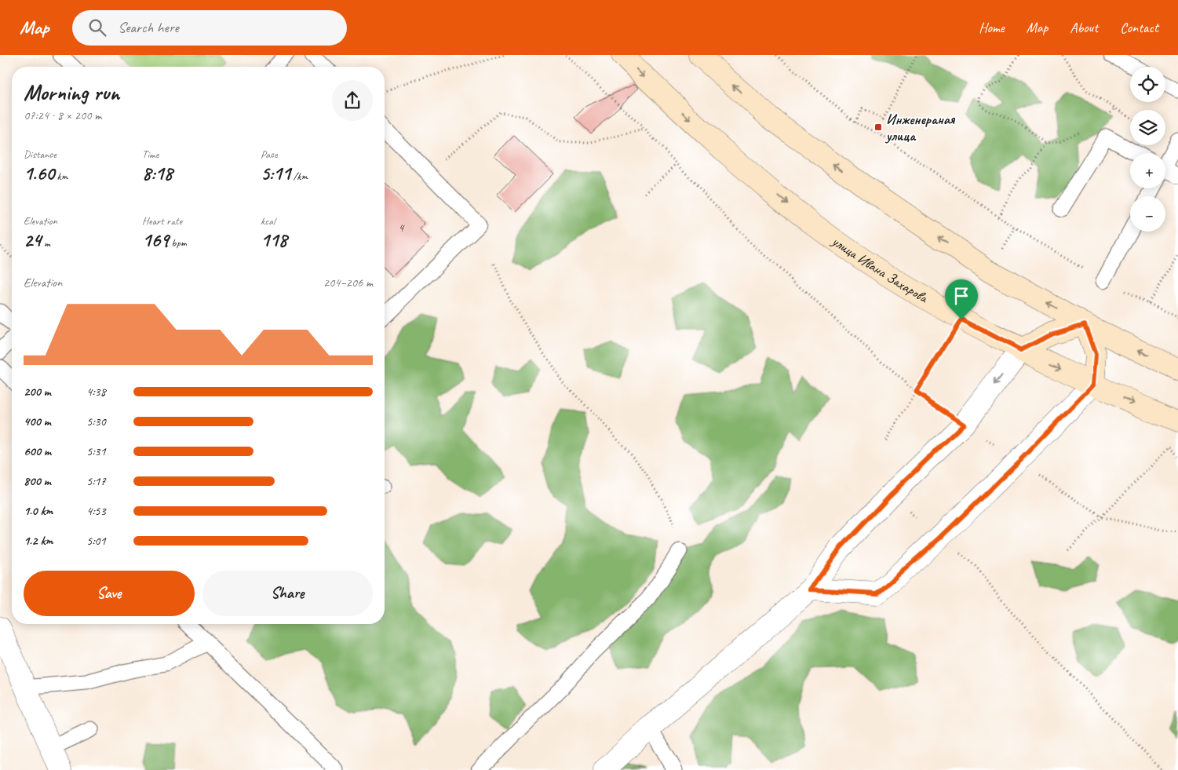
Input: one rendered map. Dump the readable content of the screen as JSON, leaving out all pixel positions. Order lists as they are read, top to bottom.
{
  "streets": {
    "main road": ["улица Ивана Захарова"]
  },
  "places": {
    "transit": ["Инженераная улица"]
  },
  "house_numbers": ["4"],
  "page": {
    "header": "Map",
    "search": "Search here",
    "nav": [
      "Home",
      "Map",
      "About",
      "Contact"
    ],
    "map_buttons": ["+", "−"],
    "heading": ["Morning run", "07:24 · 8 × 200 m"],
    "stats": [
      ["Distance", "1.60 km"],
      ["Time", "8:18"],
      ["Pace", "5:11 /km"],
      ["Elevation", "24 m"],
      ["Heart rate", "169 bpm"],
      ["kcal", "118"]
    ],
    "chart": ["Elevation", "204–206 m"],
    "list": [
      {
        "name": "200 m",
        "note": "4:38"
      },
      {
        "name": "400 m",
        "note": "5:30"
      },
      {
        "name": "600 m",
        "note": "5:31"
      },
      {
        "name": "800 m",
        "note": "5:17"
      },
      {
        "name": "1.0 km",
        "note": "4:53"
      },
      {
        "name": "1.2 km",
        "note": "5:01"
      }
    ],
    "buttons": ["Save", "Share"]
  }
}
